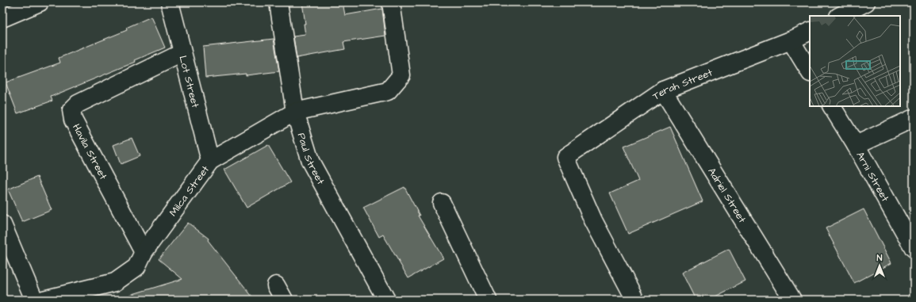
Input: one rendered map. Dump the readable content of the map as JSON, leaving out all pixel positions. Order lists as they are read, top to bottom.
{
  "streets": {
    "street": [
      "Lot Street",
      "Terah Street",
      "Havila Street",
      "Paul Street",
      "Arni Street",
      "Milca Street",
      "Adriel Street"
    ]
  },
  "crossings": [
    ["Lot Street", "Havila Street"],
    ["Lot Street", "Milca Street"],
    ["Terah Street", "Adriel Street"],
    ["Havila Street", "Milca Street"],
    ["Paul Street", "Milca Street"]
  ],
  "north": "top"
}
